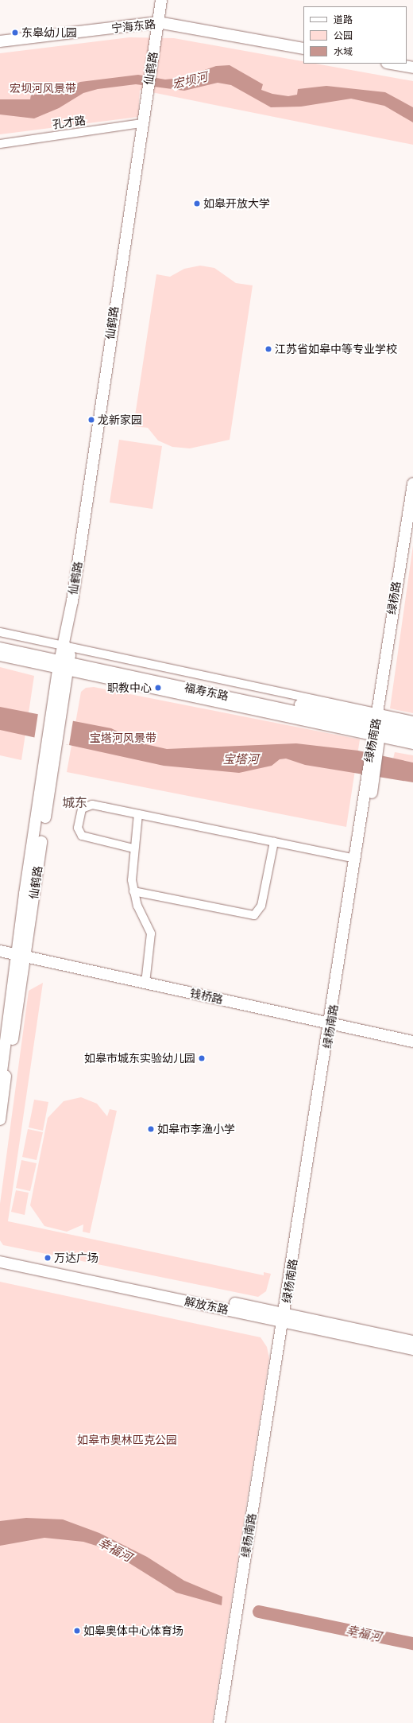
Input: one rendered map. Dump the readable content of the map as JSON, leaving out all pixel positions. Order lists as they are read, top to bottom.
{
  "streets": {
    "street": [
      "宁海东路",
      "仙鹤路",
      "孔才路",
      "绿杨路",
      "福寿东路",
      "绿杨南路",
      "钱桥路",
      "解放东路"
    ]
  },
  "crossings": [
    ["宁海东路", "仙鹤路"],
    ["仙鹤路", "孔才路"],
    ["仙鹤路", "福寿东路"],
    ["仙鹤路", "钱桥路"],
    ["绿杨路", "福寿东路"],
    ["绿杨路", "绿杨南路"],
    ["福寿东路", "绿杨南路"],
    ["绿杨南路", "钱桥路"],
    ["绿杨南路", "解放东路"]
  ],
  "districts": ["城东"],
  "water": ["宏坝河", "宝塔河", "幸福河"],
  "parks": ["宏坝河风景带", "宝塔河风景带", "如皋市奥林匹克公园"],
  "places": [
    "东皋幼儿园",
    "如皋开放大学",
    "江苏省如皋中等专业学校",
    "龙新家园",
    "职教中心",
    "如皋市城东实验幼儿园",
    "如皋市李渔小学",
    "万达广场",
    "如皋奥体中心体育场"
  ],
  "legend": ["道路", "公园", "水域"]
}
